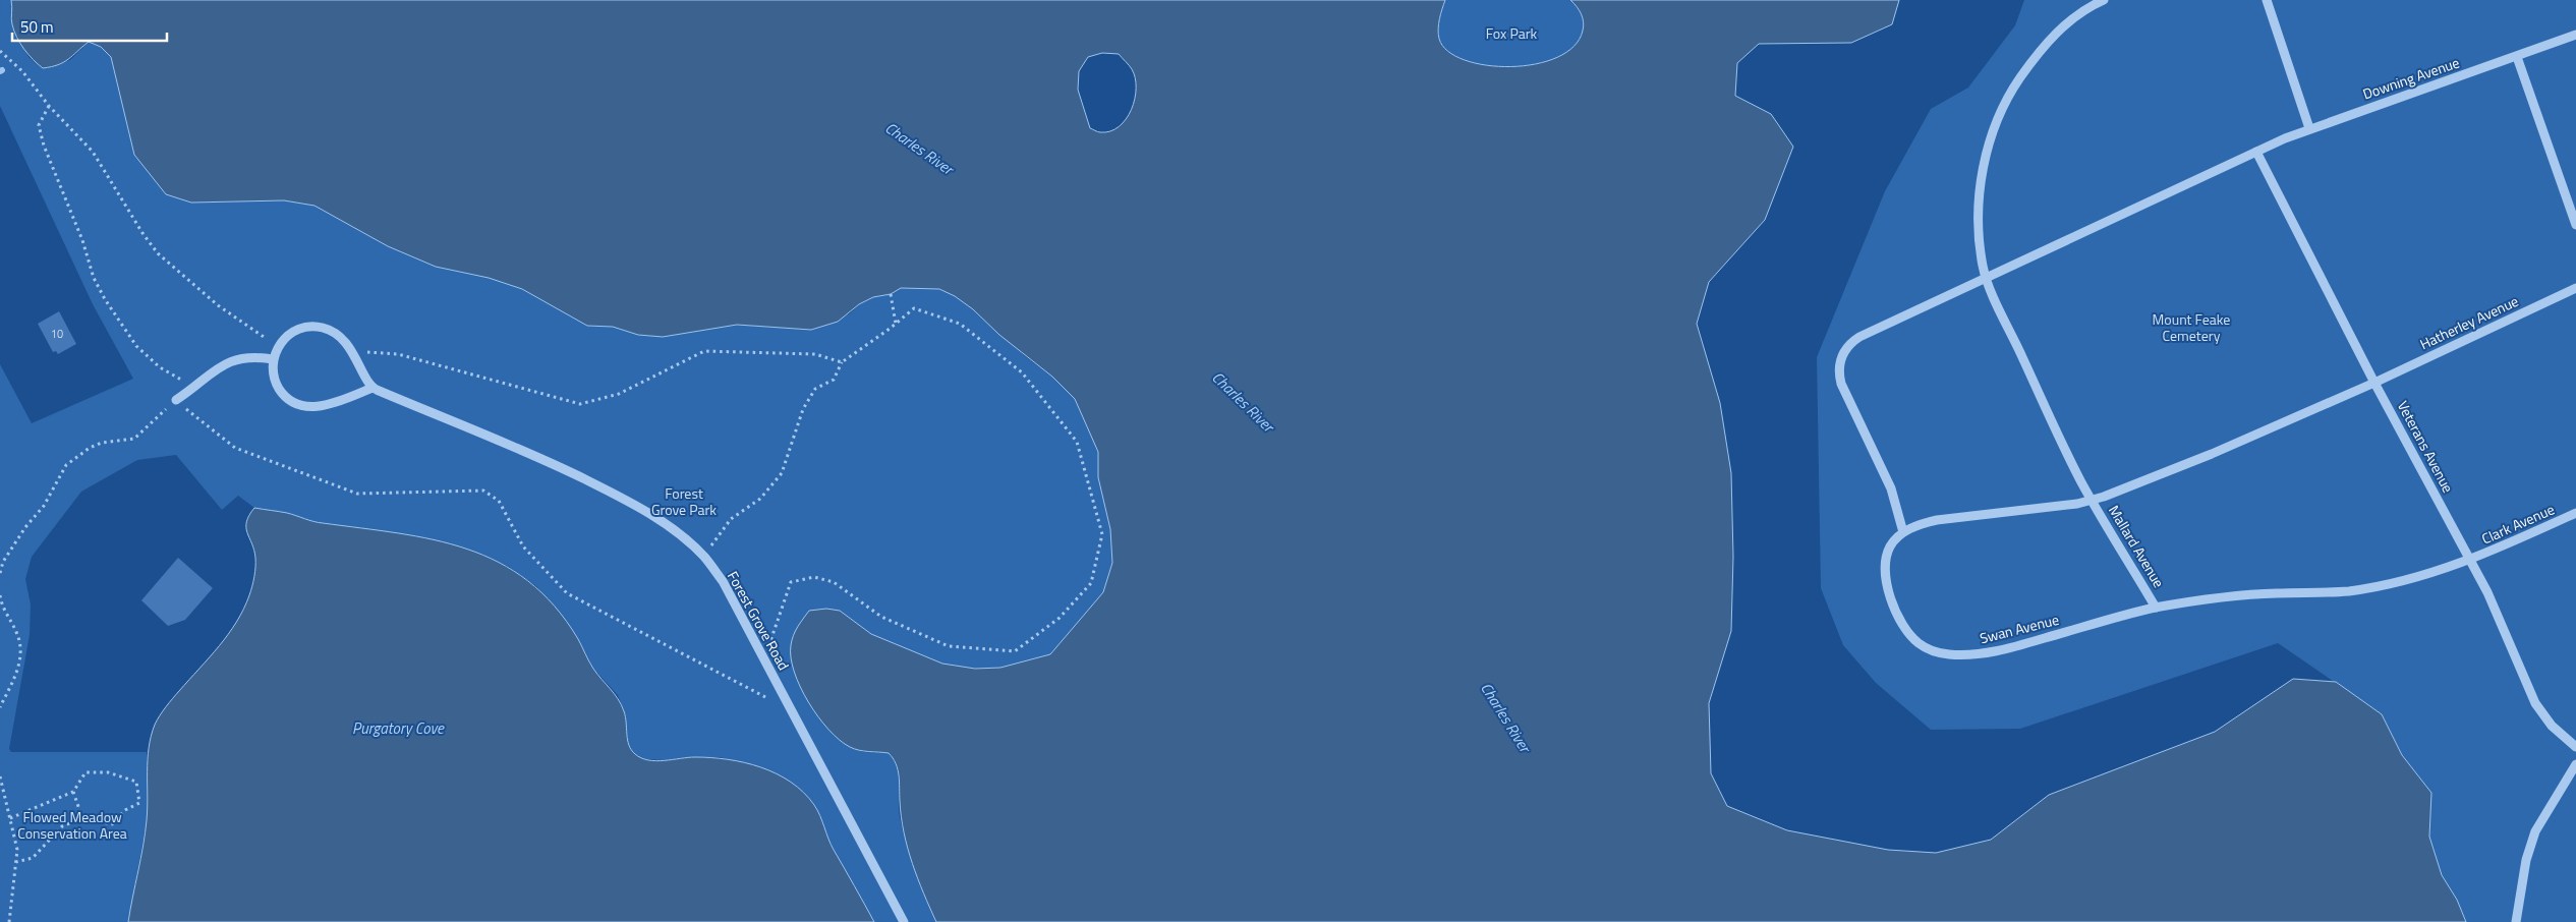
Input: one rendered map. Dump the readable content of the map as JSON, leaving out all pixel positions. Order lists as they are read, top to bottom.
{
  "streets": {
    "street": [
      "Downing Avenue",
      "Hatherley Avenue",
      "Veterans Avenue",
      "Clark Avenue",
      "Mallard Avenue",
      "Forest Grove Road",
      "Swan Avenue"
    ]
  },
  "crossings": [
    ["Downing Avenue", "Veterans Avenue"],
    ["Downing Avenue", "Mallard Avenue"],
    ["Downing Avenue", "Swan Avenue"],
    ["Hatherley Avenue", "Veterans Avenue"],
    ["Veterans Avenue", "Clark Avenue"],
    ["Veterans Avenue", "Swan Avenue"],
    ["Clark Avenue", "Swan Avenue"],
    ["Mallard Avenue", "Swan Avenue"]
  ],
  "water": ["Charles River", "Purgatory Cove"],
  "parks": [
    "Fox Park",
    "Mount Feake Cemetery",
    "Forest Grove Park",
    "Flowed Meadow Conservation Area"
  ],
  "house_numbers": ["10"],
  "scale_bar": "50 m"
}
